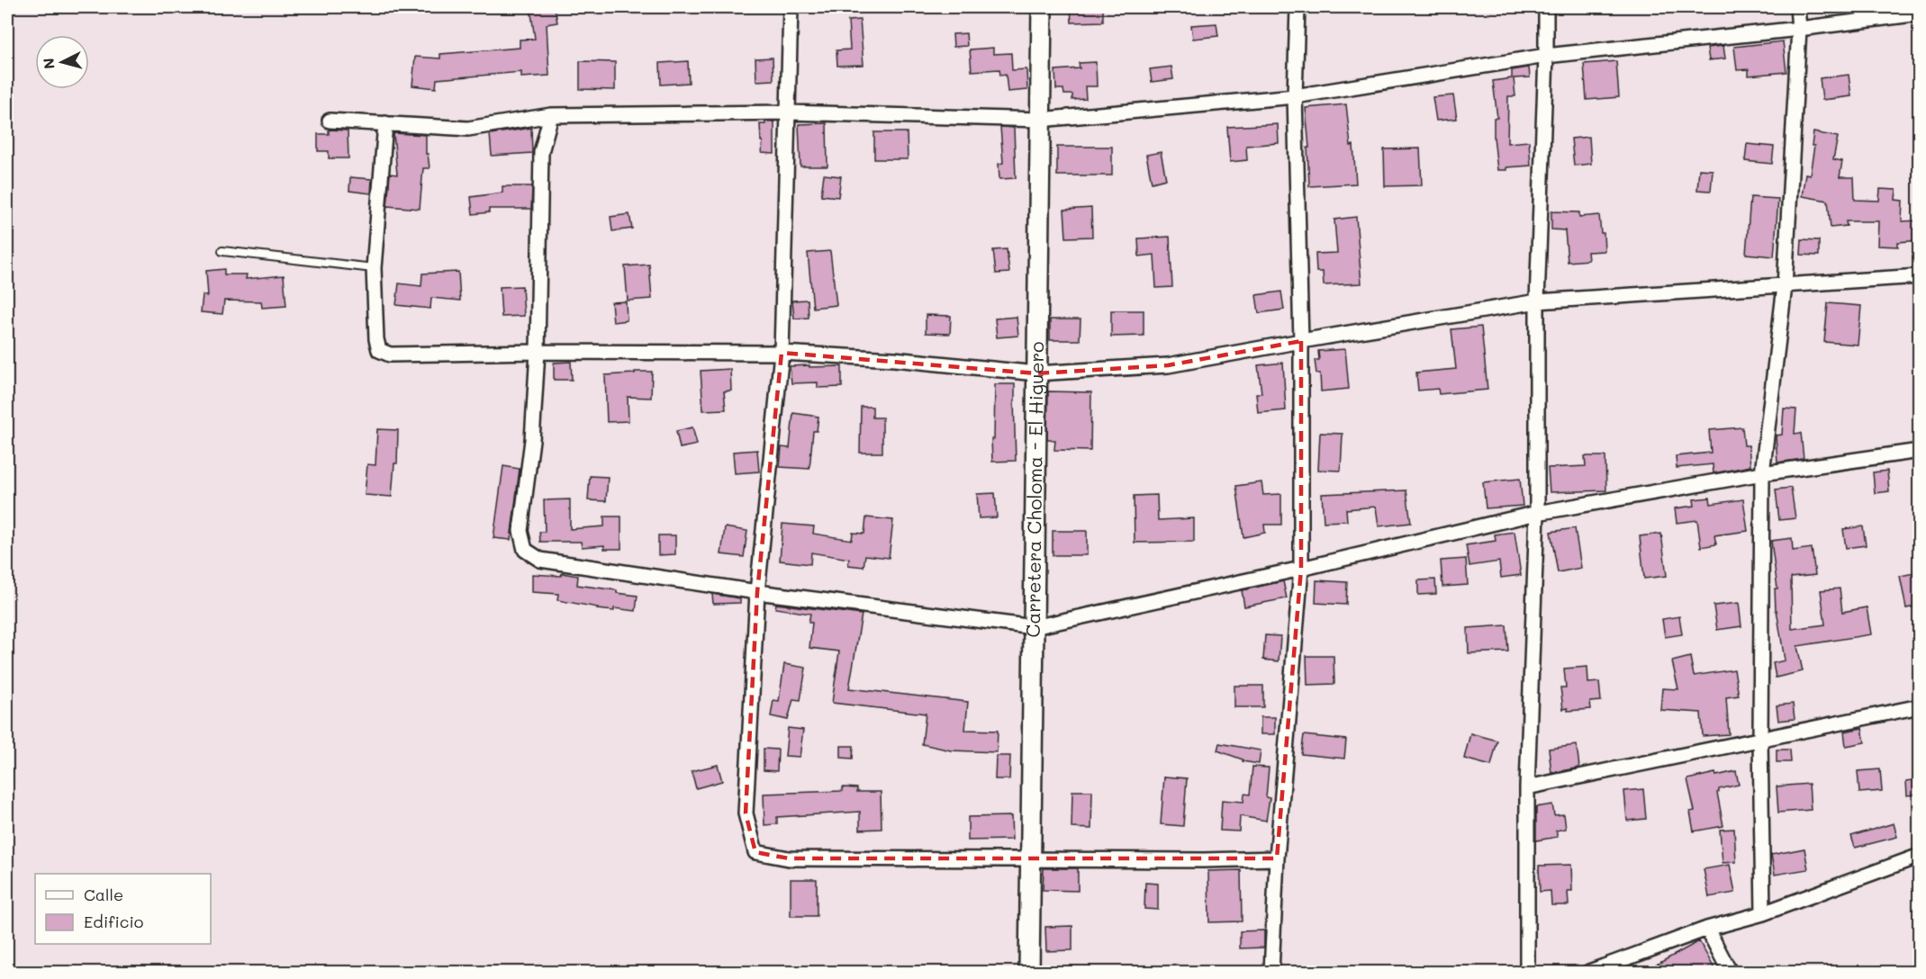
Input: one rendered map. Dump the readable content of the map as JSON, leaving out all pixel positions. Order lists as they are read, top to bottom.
{
  "streets": {
    "street": ["Carretera Choloma - El Higuero"]
  },
  "legend": ["Calle", "Edificio"],
  "north": "left"
}
